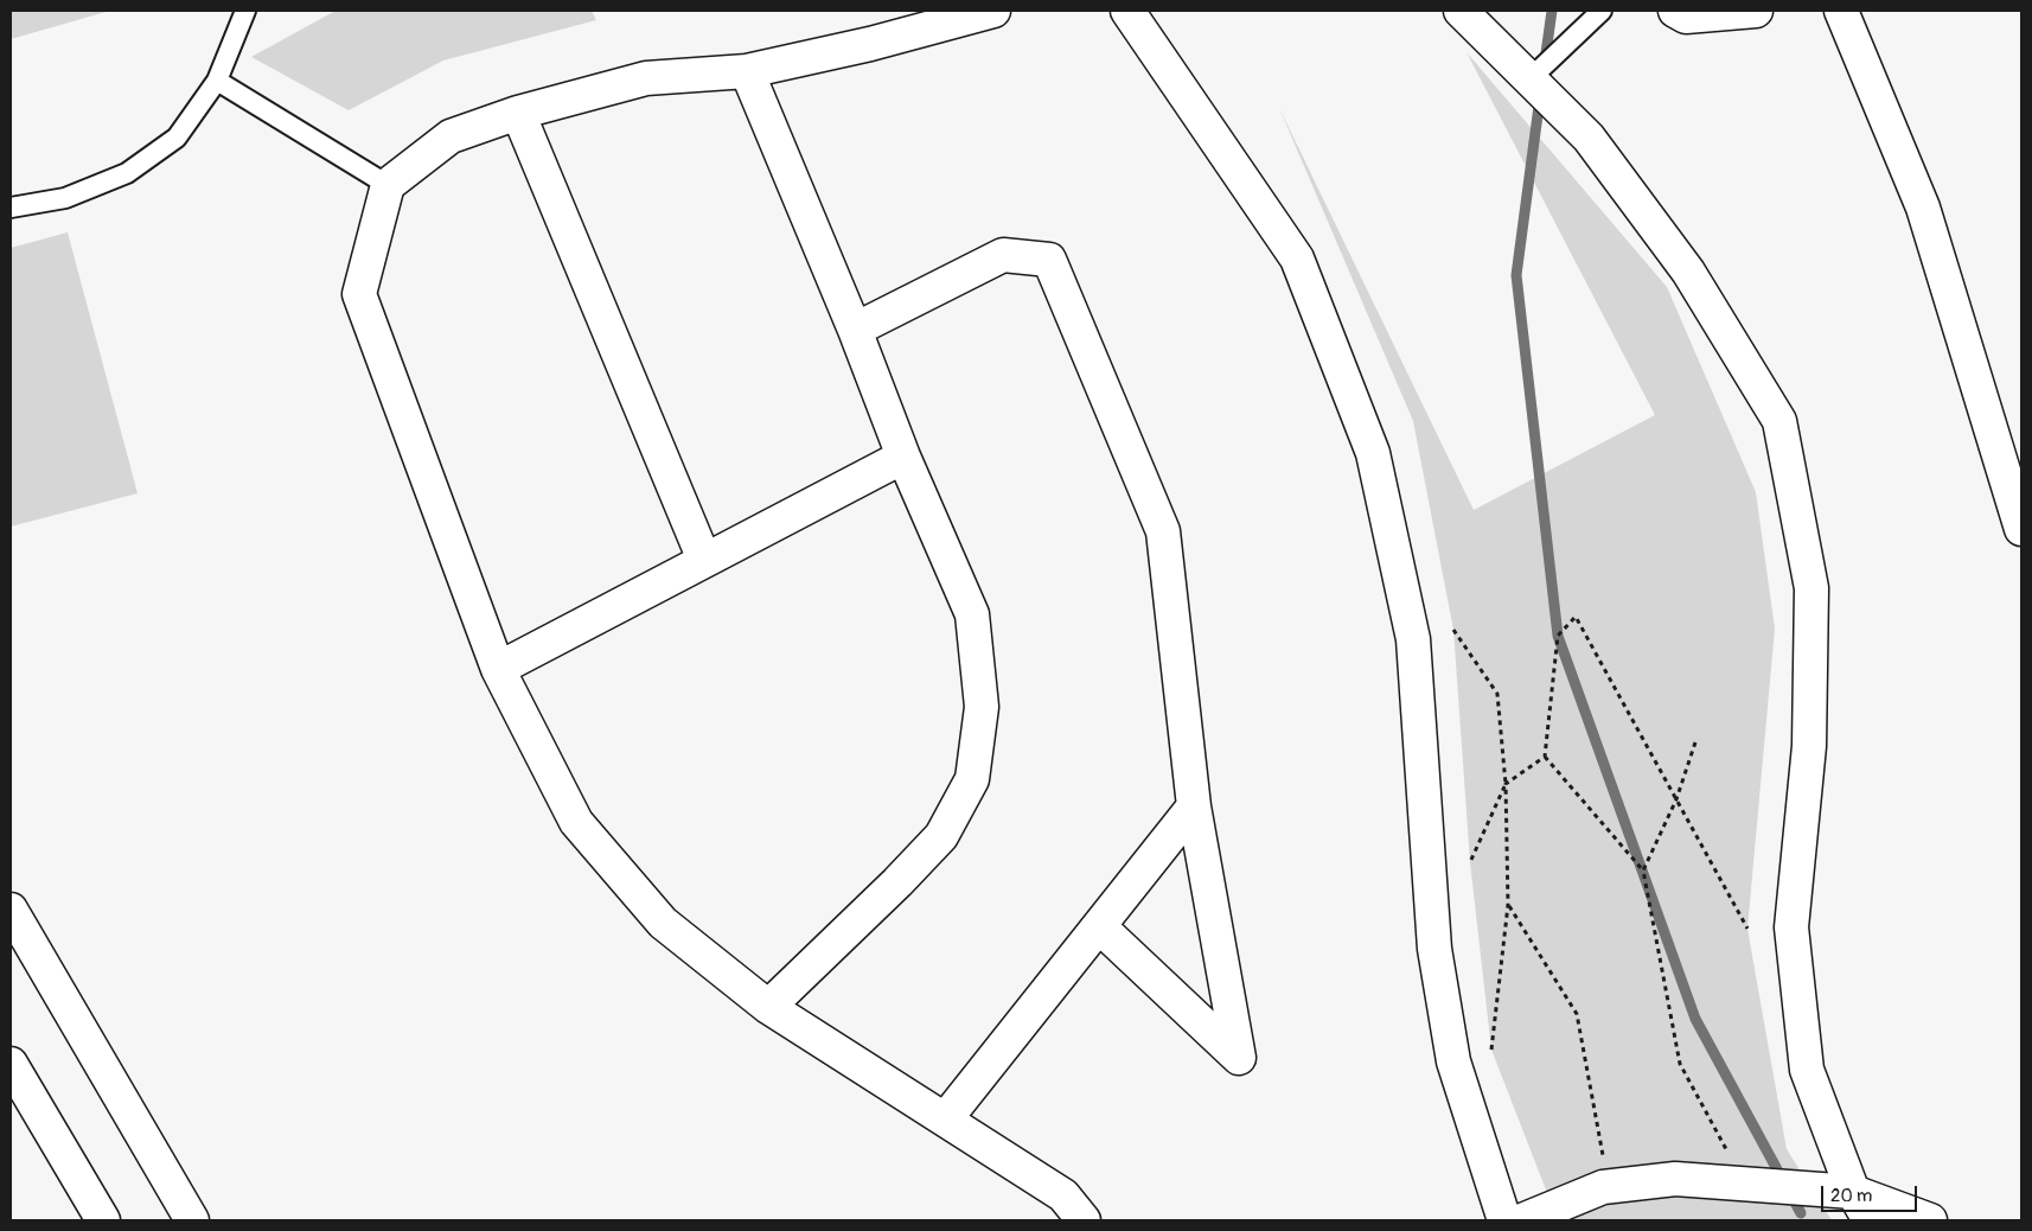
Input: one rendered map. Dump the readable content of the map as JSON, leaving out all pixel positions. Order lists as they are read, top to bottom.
{
  "scale_bar": "20 m"
}
